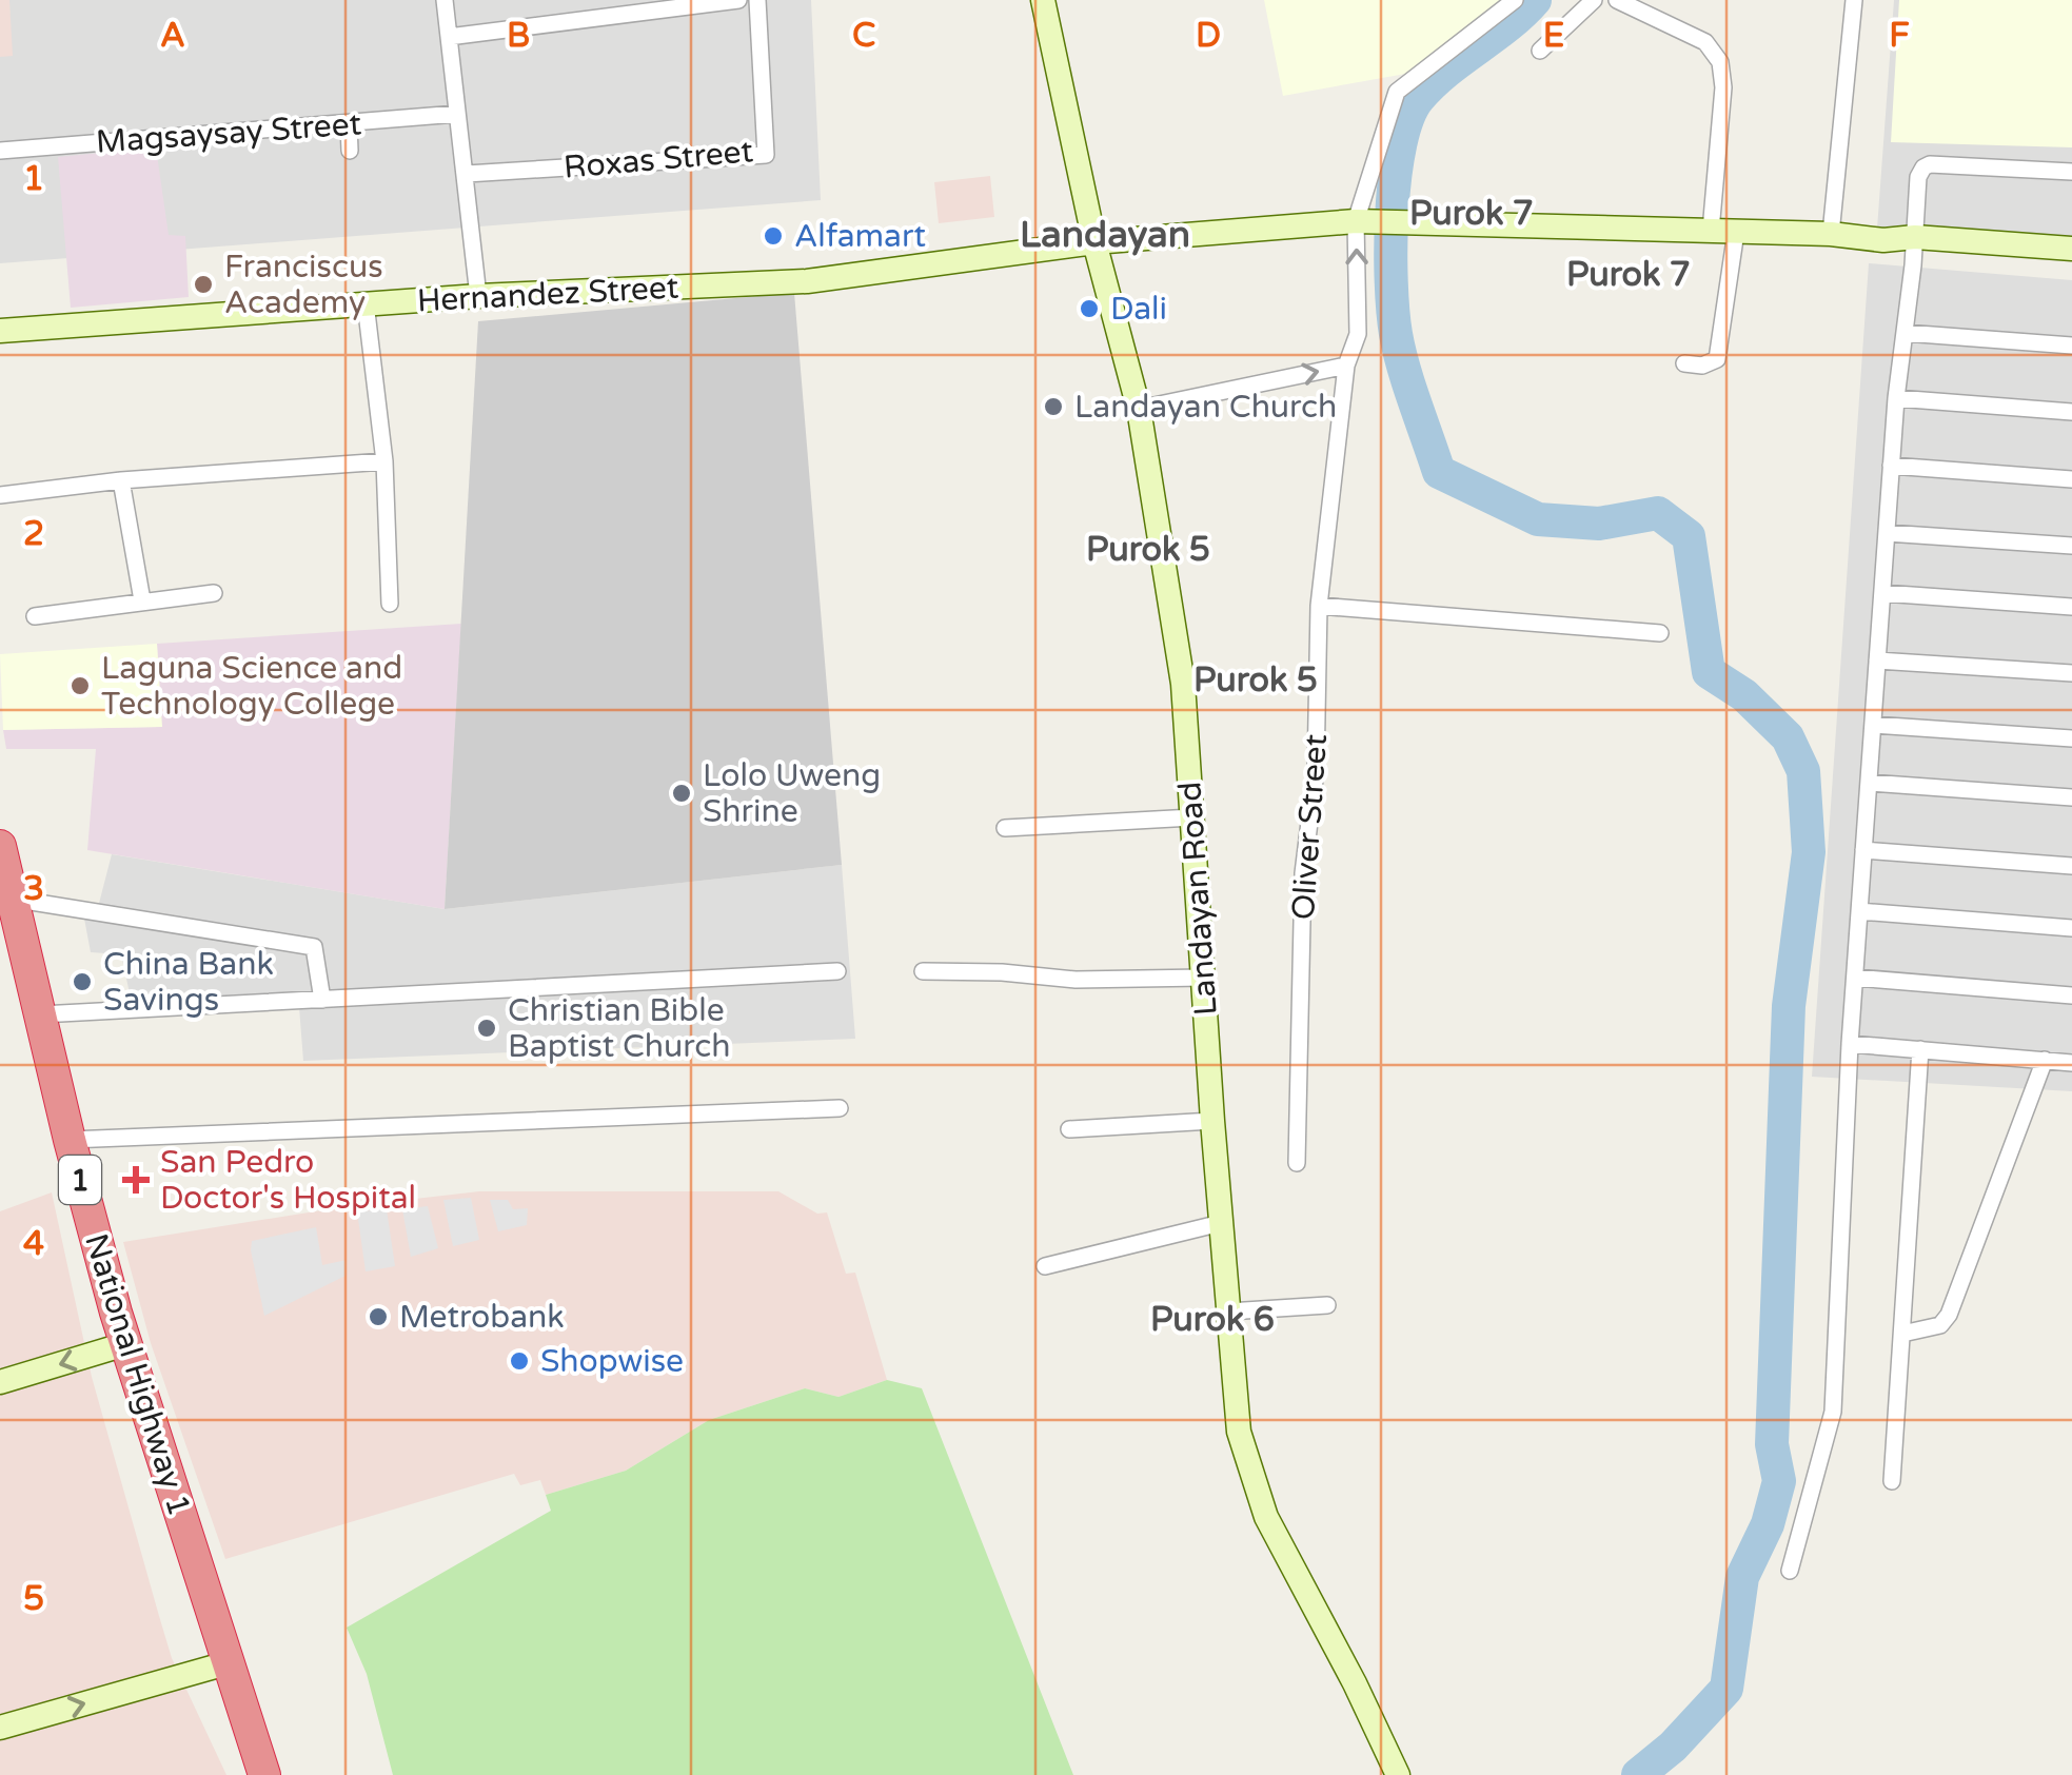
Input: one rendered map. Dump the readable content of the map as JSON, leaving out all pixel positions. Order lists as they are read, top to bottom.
{
  "streets": {
    "highway": ["1", "National Highway 1"],
    "street": [
      "Magsaysay Street",
      "Roxas Street",
      "Hernandez Street",
      "Oliver Street",
      "Landayan Road"
    ]
  },
  "crossings": [
    ["Hernandez Street", "Oliver Street"],
    ["Hernandez Street", "Landayan Road"]
  ],
  "districts": [
    "Purok 7",
    "Landayan",
    "Purok 7",
    "Purok 5",
    "Purok 5",
    "Purok 6"
  ],
  "places": {
    "other": [
      "Alfamart",
      "Franciscus Academy",
      "Dali",
      "Landayan Church",
      "Laguna Science and Technology College",
      "Lolo Uweng Shrine",
      "China Bank Savings",
      "Christian Bible Baptist Church",
      "Metrobank",
      "Shopwise"
    ],
    "health": ["San Pedro Doctor's Hospital"]
  },
  "grid": {
    "columns": [
      "A",
      "B",
      "C",
      "D",
      "E",
      "F"
    ],
    "rows": [
      "1",
      "2",
      "3",
      "4",
      "5"
    ]
  }
}
